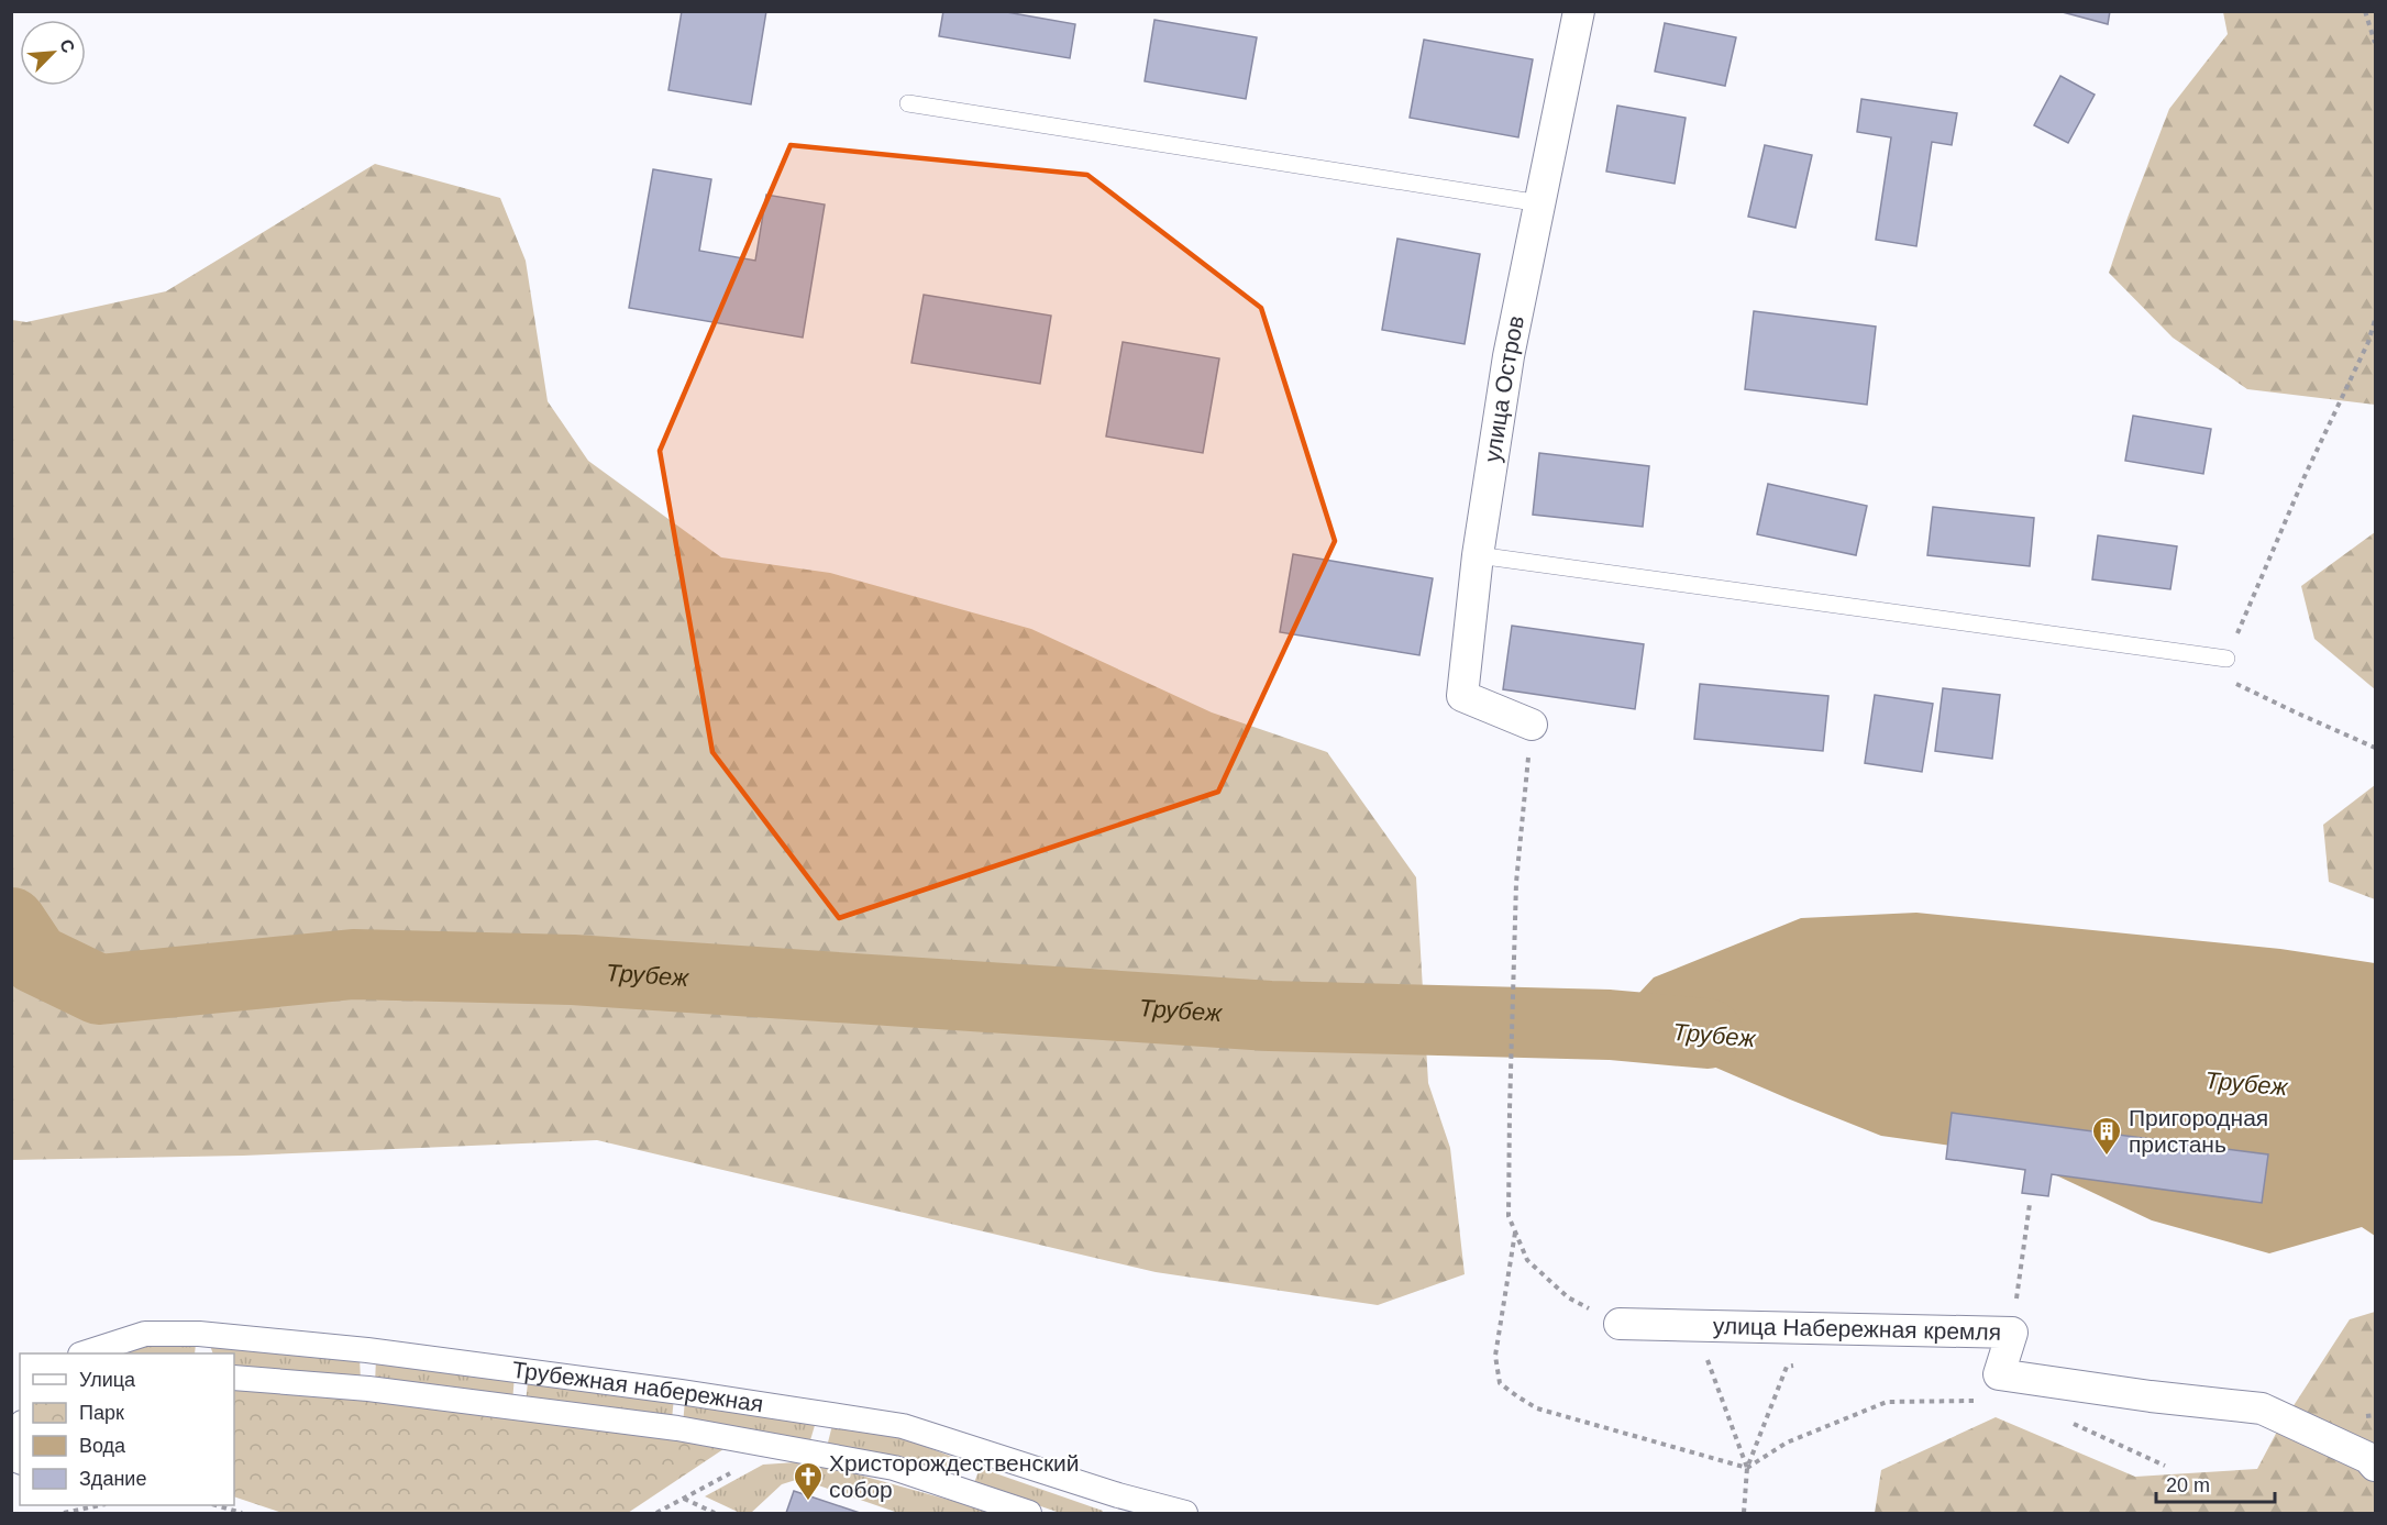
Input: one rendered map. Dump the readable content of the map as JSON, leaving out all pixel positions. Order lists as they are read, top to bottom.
{
  "streets": {
    "street": ["улица Остров", "улица Набережная кремля", "Трубежная набережная"]
  },
  "water": ["Трубеж"],
  "places": {
    "building": ["Пригородная пристань"],
    "church": ["Христорождественский собор"]
  },
  "legend": [
    "Улица",
    "Парк",
    "Вода",
    "Здание"
  ],
  "scale_bar": "20 m",
  "north": "top right"
}
